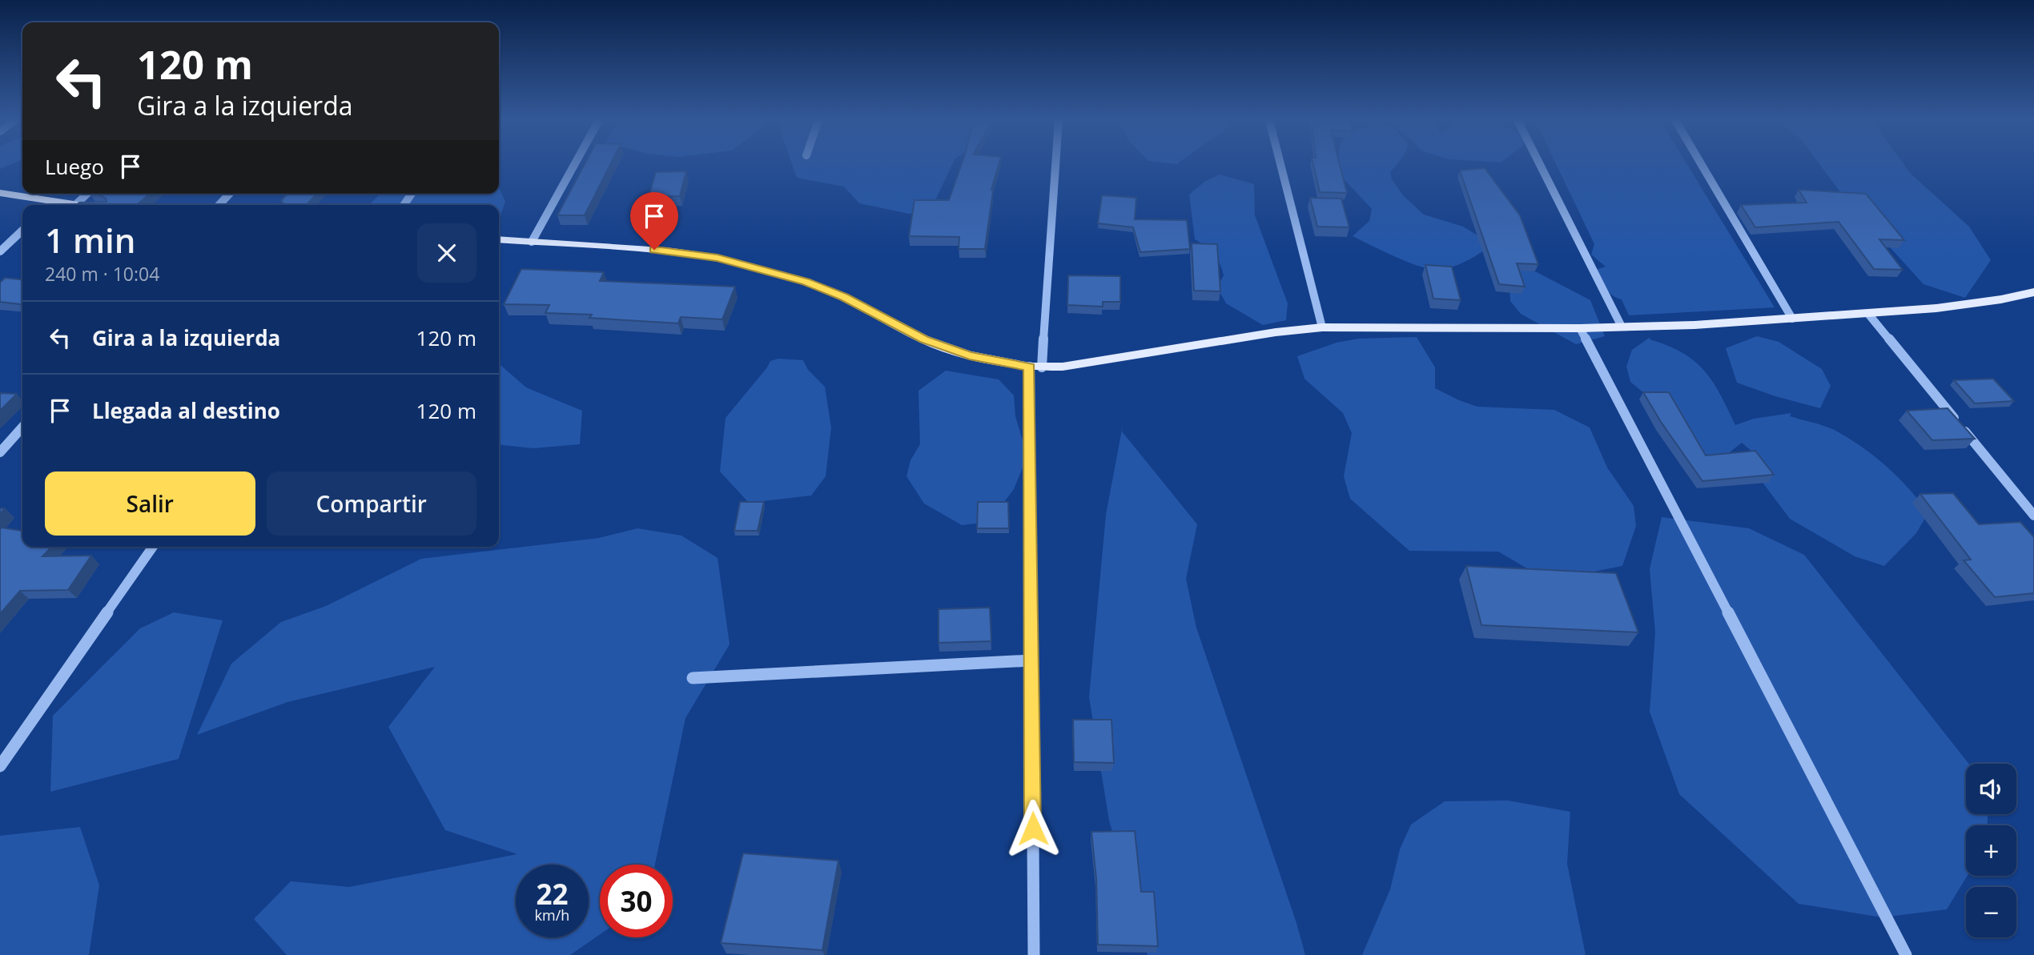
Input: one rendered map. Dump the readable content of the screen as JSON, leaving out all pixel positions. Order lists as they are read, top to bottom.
{
  "page": {
    "turn": ["120 m", "Gira a la izquierda"],
    "then": "Luego",
    "heading": ["1 min", "240 m · 10:04"],
    "list": [
      {
        "name": "Gira a la izquierda",
        "value": "120 m"
      },
      {
        "name": "Llegada al destino",
        "value": "120 m"
      }
    ],
    "buttons": ["Salir", "Compartir"],
    "map_buttons": ["+", "−"],
    "speed": "22 km/h",
    "limit": "30"
  }
}
